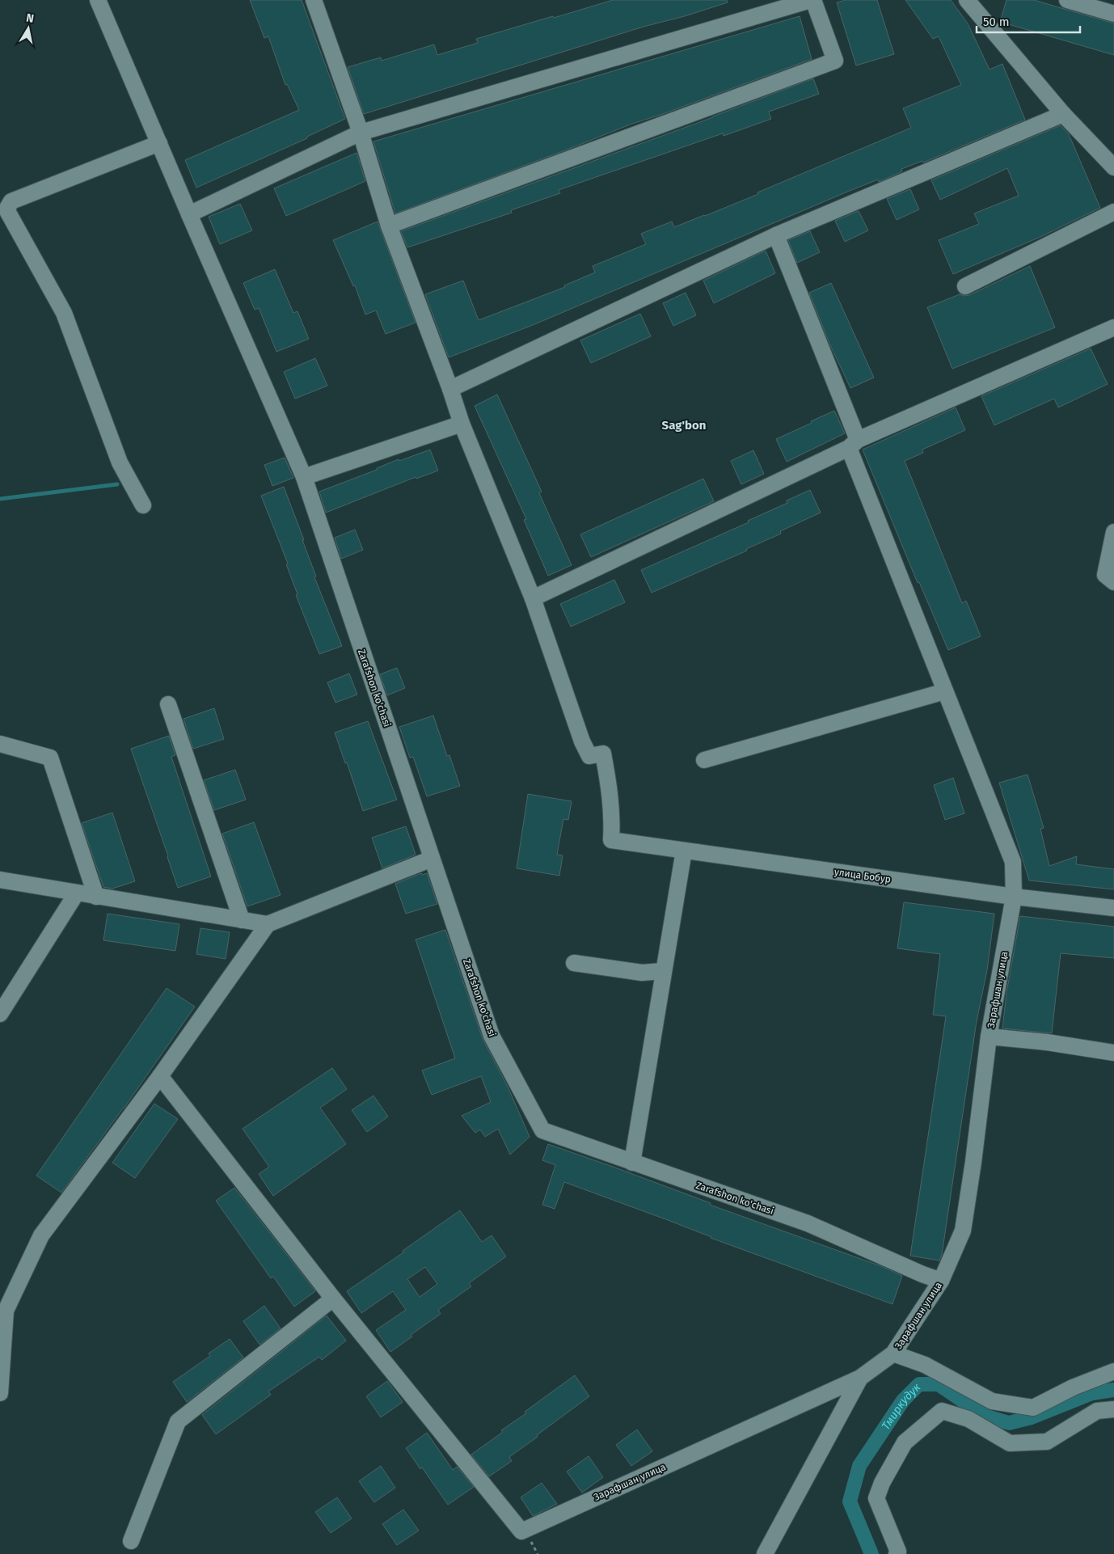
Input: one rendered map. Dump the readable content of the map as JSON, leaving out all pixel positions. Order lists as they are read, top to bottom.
{
  "streets": {
    "street": ["Zarafshon ko'chasi", "улица Бобур", "Зарафшан улица"]
  },
  "crossings": [
    ["Zarafshon ko'chasi", "Зарафшан улица"],
    ["улица Бобур", "Зарафшан улица"]
  ],
  "districts": ["Sag'bon"],
  "water": ["Тмиркудук"],
  "scale_bar": "50 m",
  "north": "top"
}
